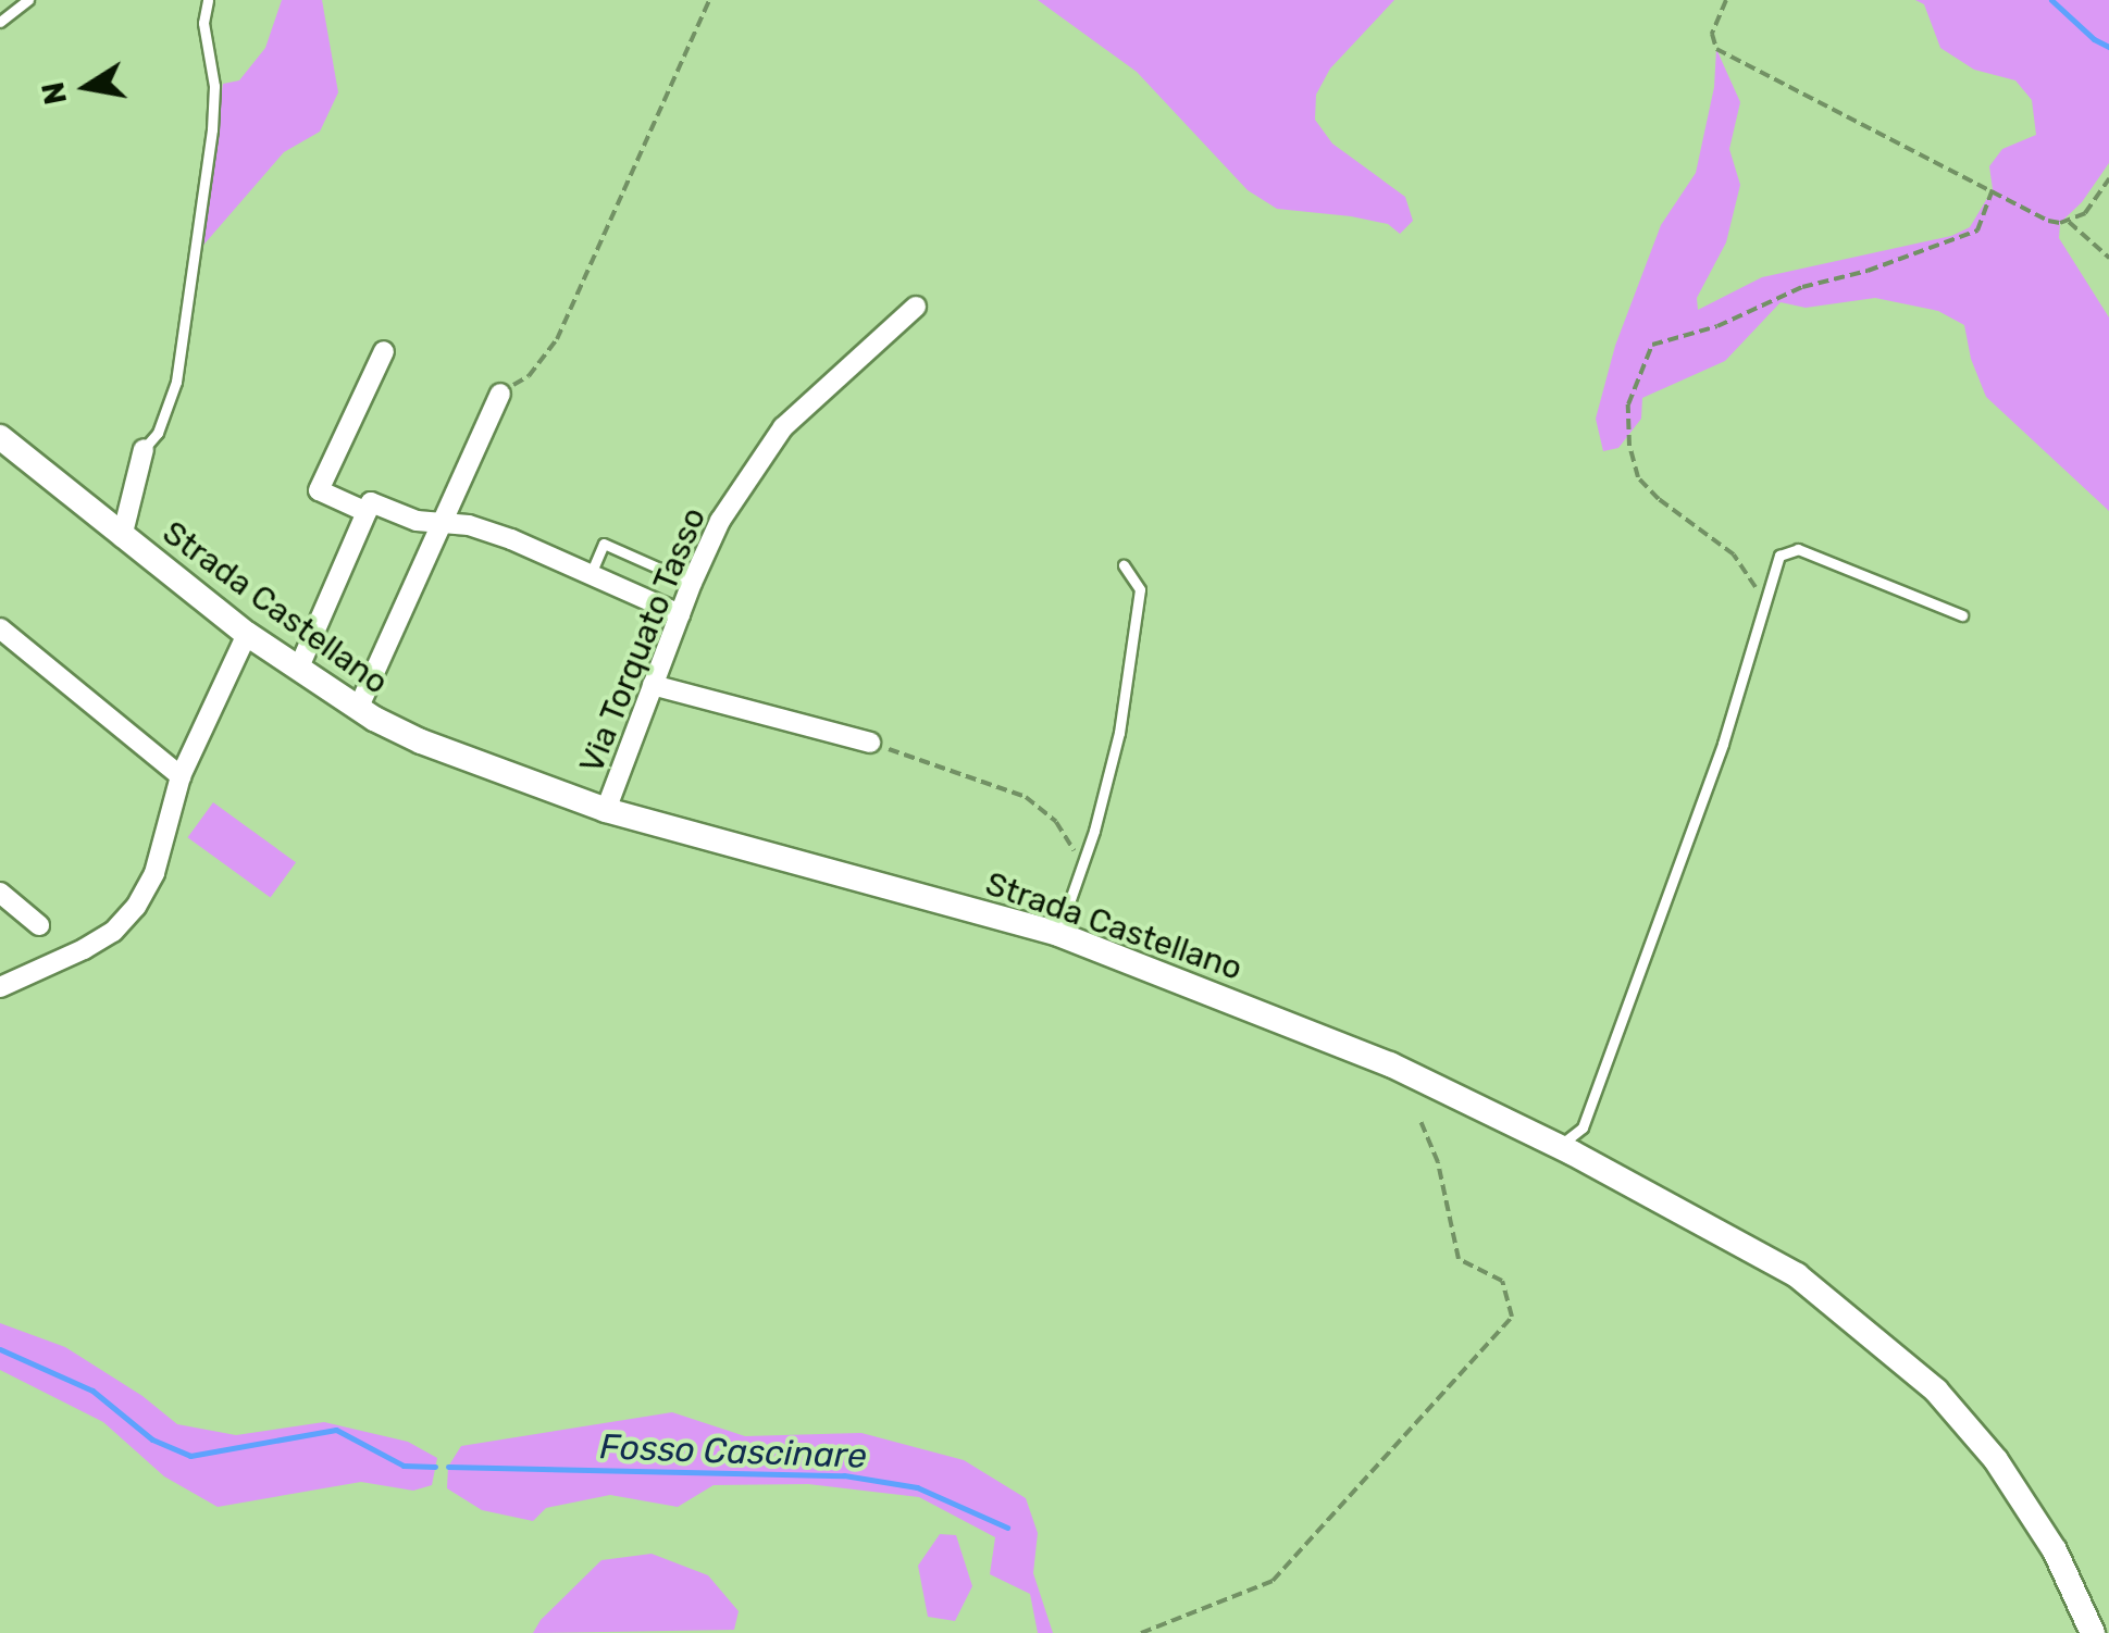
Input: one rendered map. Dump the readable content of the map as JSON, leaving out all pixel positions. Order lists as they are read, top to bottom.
{
  "streets": {
    "street": ["Strada Castellano", "Via Torquato Tasso"]
  },
  "crossings": [
    ["Strada Castellano", "Via Torquato Tasso"]
  ],
  "water": ["Fosso Cascinare"],
  "north": "left"
}
